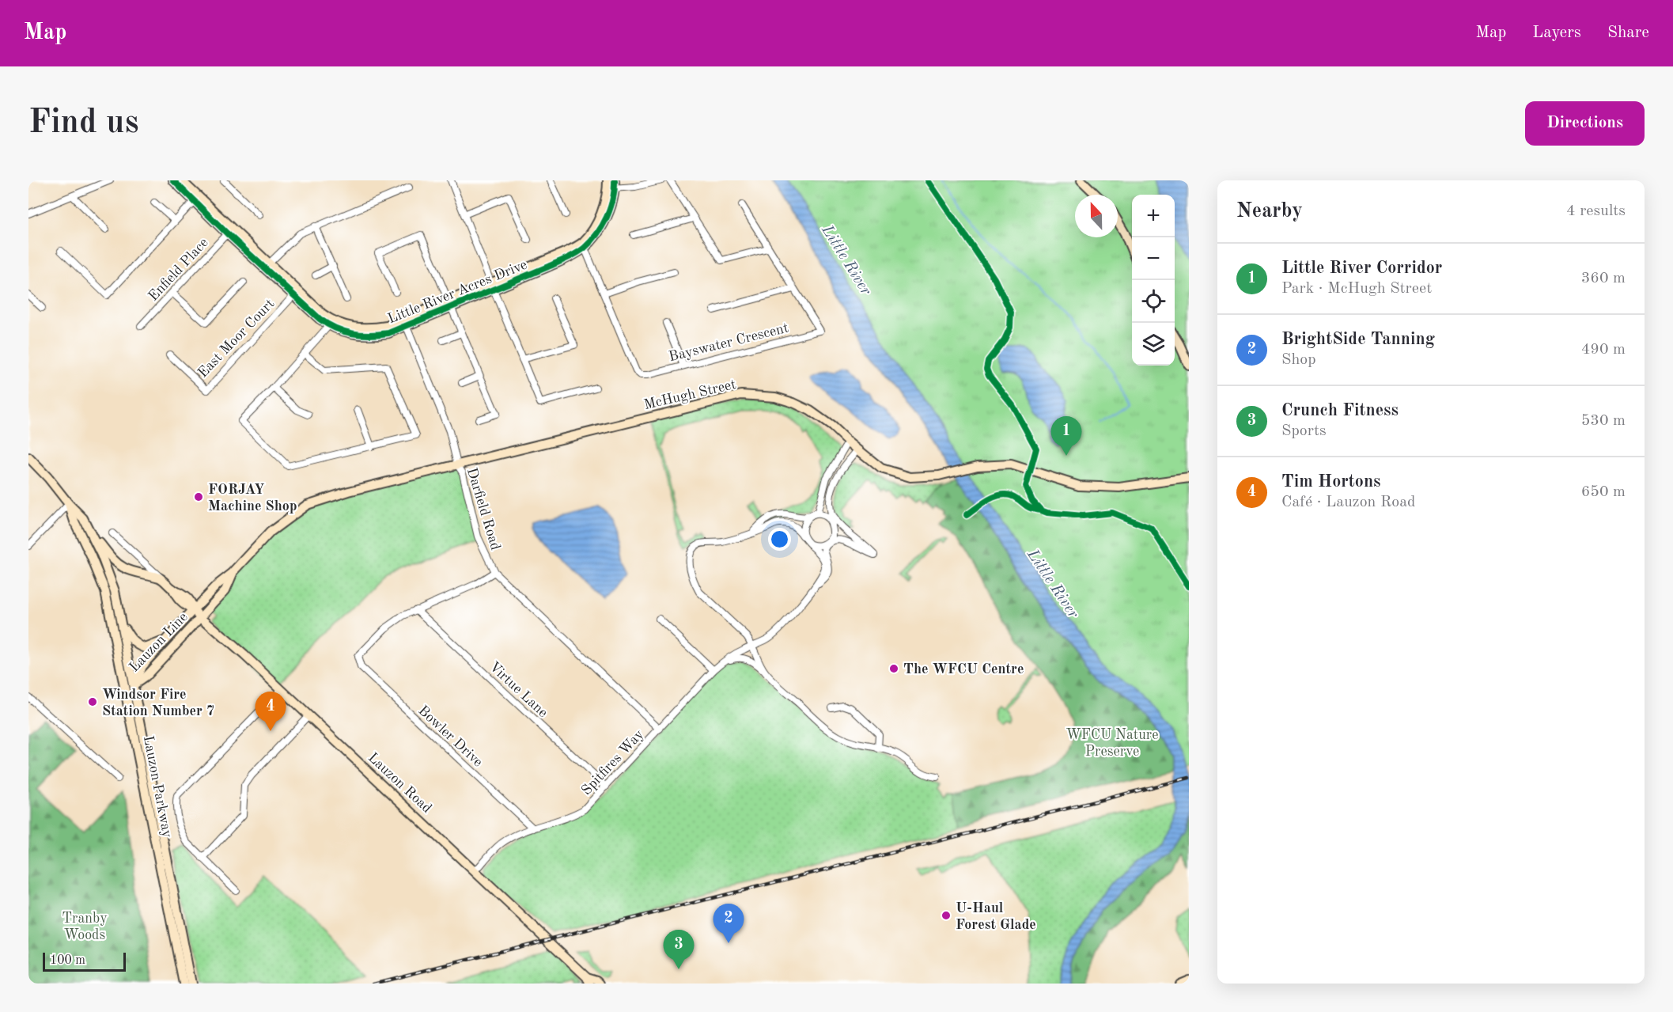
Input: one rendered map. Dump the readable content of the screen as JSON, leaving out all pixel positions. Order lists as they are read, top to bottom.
{
  "streets": {
    "main road": [
      "Little River Acres Drive",
      "McHugh Street",
      "Lauzon Line",
      "Lauzon Road",
      "Lauzon Parkway"
    ],
    "street": [
      "Enfield Place",
      "East Moor Court",
      "Bayswater Crescent",
      "Darfield Road",
      "Virtue Lane",
      "Bowler Drive",
      "Spitfires Way"
    ]
  },
  "crossings": [
    ["Enfield Place", "Little River Acres Drive"],
    ["Little River Acres Drive", "East Moor Court"],
    ["Little River Acres Drive", "Bayswater Crescent"],
    ["Little River Acres Drive", "Darfield Road"],
    ["McHugh Street", "Darfield Road"],
    ["McHugh Street", "Lauzon Line"],
    ["McHugh Street", "Lauzon Road"],
    ["Darfield Road", "Spitfires Way"],
    ["Lauzon Line", "Lauzon Road"],
    ["Lauzon Line", "Lauzon Parkway"],
    ["Virtue Lane", "Bowler Drive"],
    ["Virtue Lane", "Spitfires Way"],
    ["Bowler Drive", "Spitfires Way"],
    ["Spitfires Way", "Lauzon Road"]
  ],
  "water": ["Little River"],
  "parks": ["WFCU Nature Preserve", "Tranby Woods"],
  "places": [
    "FORJAY Machine Shop",
    "The WFCU Centre",
    "Windsor Fire Station Number 7",
    "U-Haul Forest Glade"
  ],
  "scale_bar": "100 m",
  "north": "top",
  "page": {
    "header": "Map",
    "nav": ["Map", "Layers", "Share"],
    "buttons": "Directions",
    "title": "Find us",
    "heading": ["Nearby", "4 results"],
    "map_buttons": ["+", "−"],
    "list": [
      {
        "mark": "1",
        "name": "Little River Corridor",
        "note": "Park · McHugh Street",
        "value": "360 m"
      },
      {
        "mark": "2",
        "name": "BrightSide Tanning",
        "note": "Shop",
        "value": "490 m"
      },
      {
        "mark": "3",
        "name": "Crunch Fitness",
        "note": "Sports",
        "value": "530 m"
      },
      {
        "mark": "4",
        "name": "Tim Hortons",
        "note": "Café · Lauzon Road",
        "value": "650 m"
      }
    ],
    "pins": [
      "1",
      "4",
      "2",
      "3"
    ],
    "scale": "100 m"
  }
}
